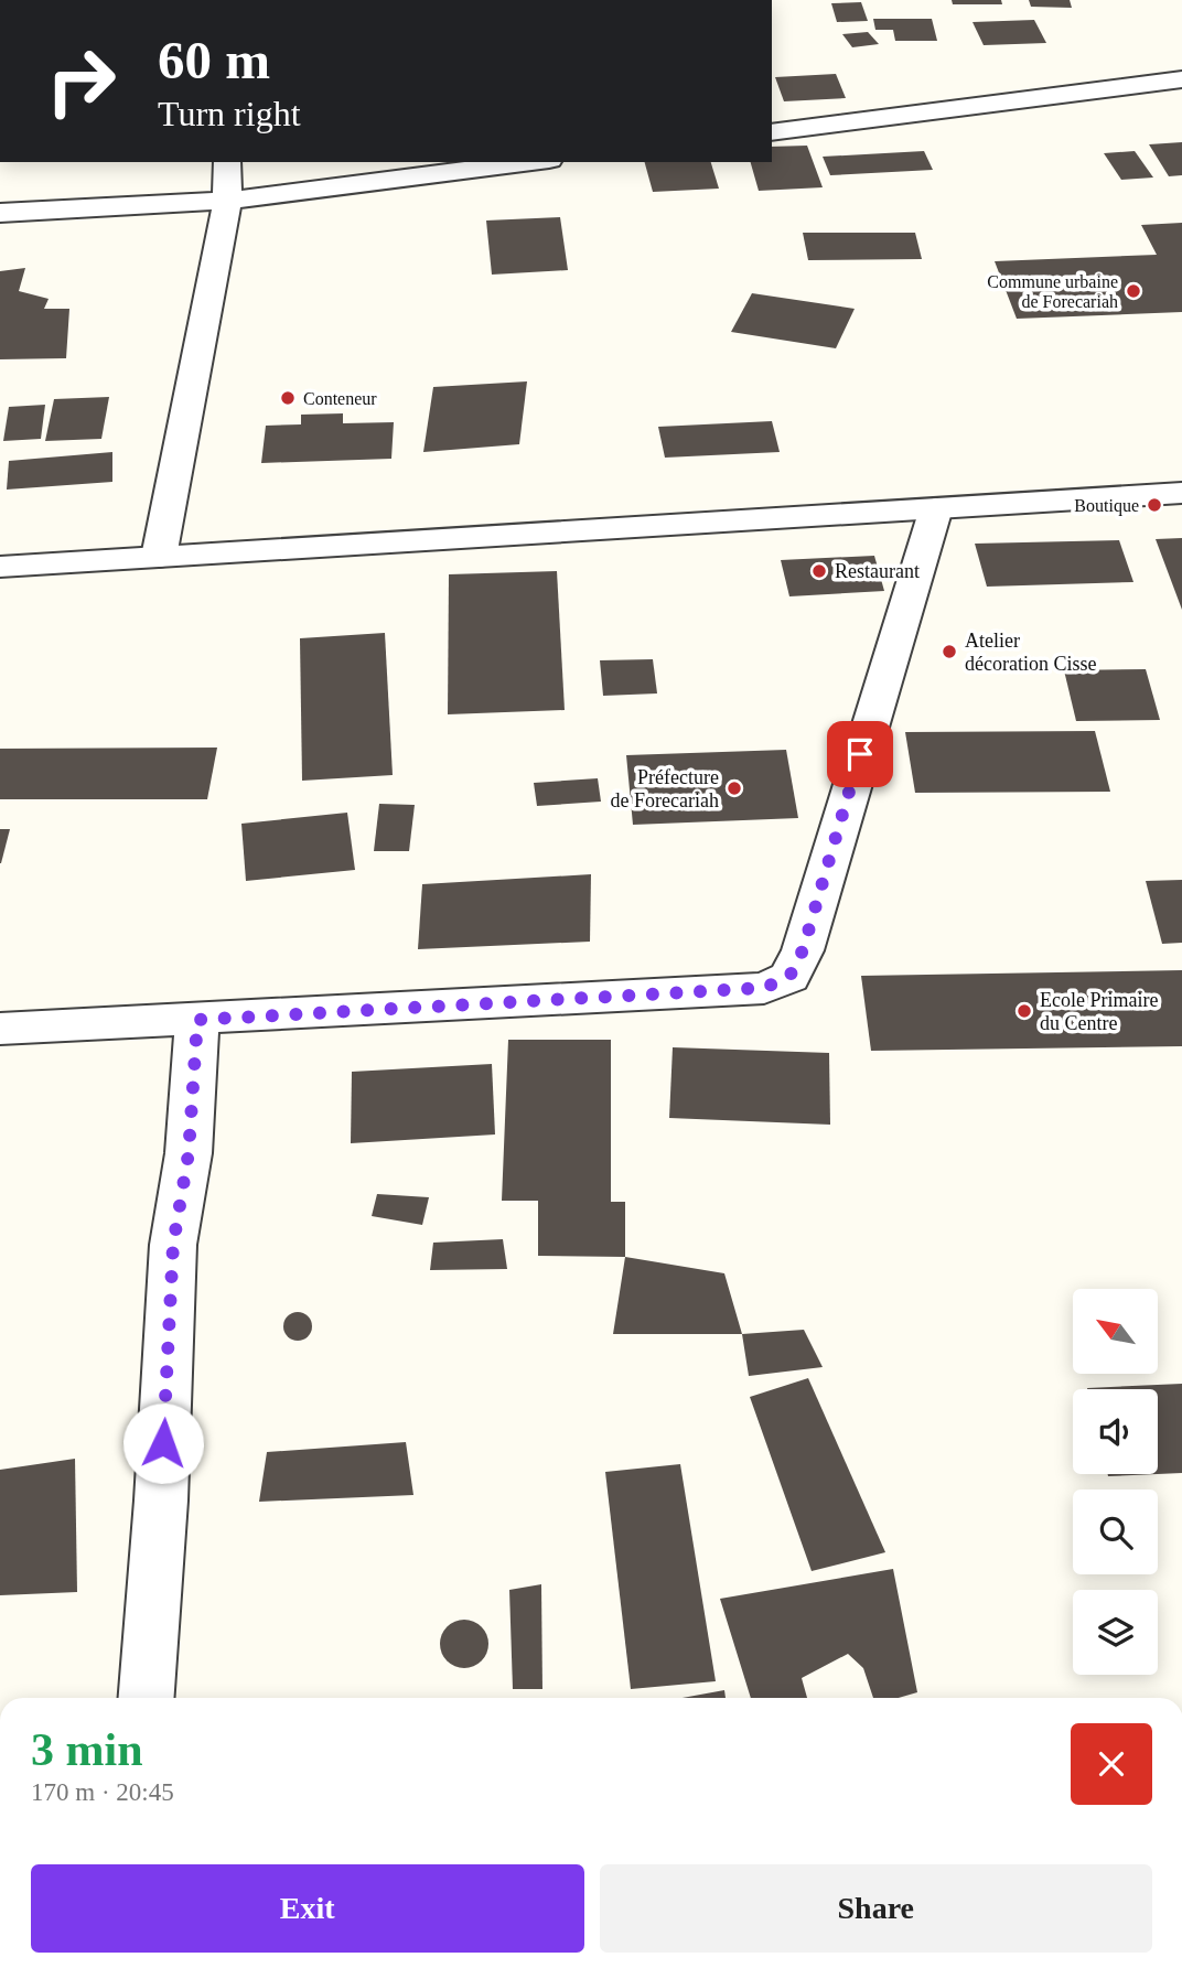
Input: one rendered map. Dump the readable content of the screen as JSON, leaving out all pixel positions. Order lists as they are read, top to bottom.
{
  "places": [
    "Commune urbaine de Forecariah",
    "Conteneur",
    "Boutique",
    "Restaurant",
    "Atelier décoration Cisse",
    "Préfecture de Forecariah",
    "Ecole Primaire du Centre"
  ],
  "north": "top left",
  "page": {
    "turn": ["60 m", "Turn right"],
    "heading": ["3 min", "170 m · 20:45"],
    "buttons": ["Exit", "Share"]
  }
}
